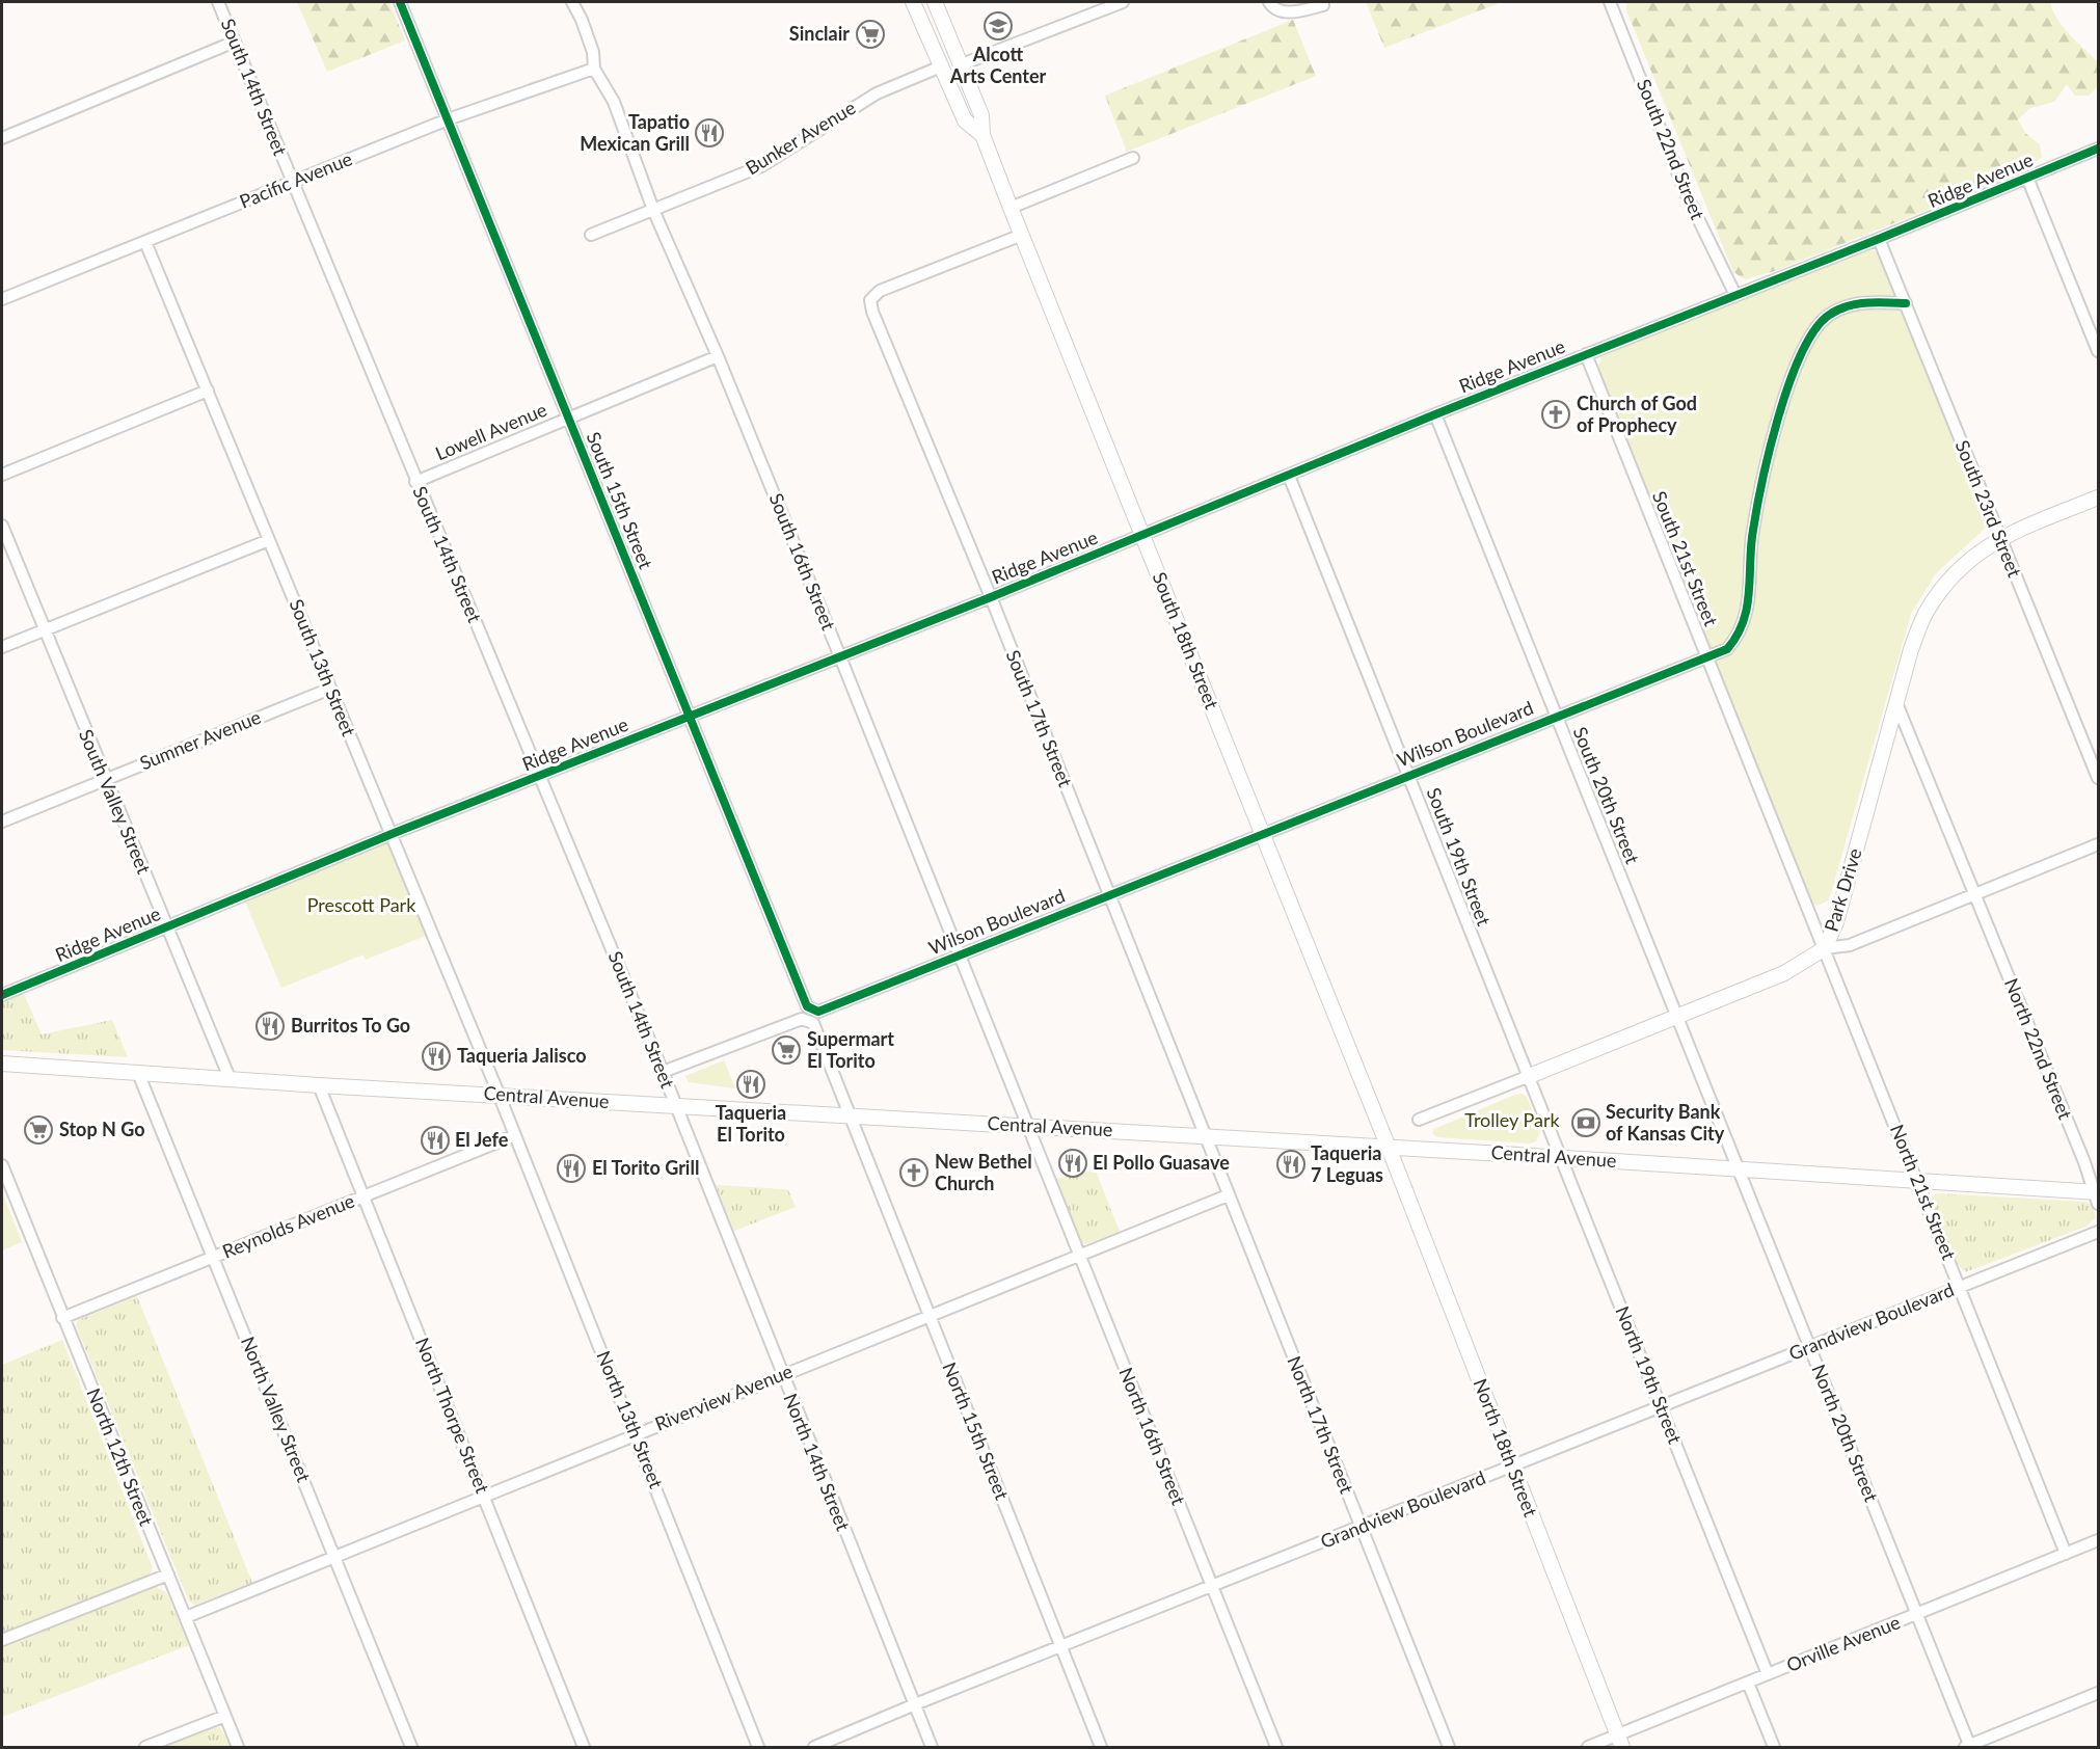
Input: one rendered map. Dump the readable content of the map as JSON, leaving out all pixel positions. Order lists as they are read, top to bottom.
{
  "streets": {
    "main road": [
      "South 18th Street",
      "Park Drive",
      "Central Avenue",
      "North 18th Street"
    ],
    "street": [
      "South 14th Street",
      "Bunker Avenue",
      "South 22nd Street",
      "Pacific Avenue",
      "Ridge Avenue",
      "Lowell Avenue",
      "South 15th Street",
      "South 23rd Street",
      "South 21st Street",
      "South 16th Street",
      "South 13th Street",
      "South 17th Street",
      "Wilson Boulevard",
      "Sumner Avenue",
      "South 20th Street",
      "South Valley Street",
      "South 19th Street",
      "North 22nd Street",
      "North 21st Street",
      "Reynolds Avenue",
      "Grandview Boulevard",
      "North 19th Street",
      "Riverview Avenue",
      "North Valley Street",
      "North Thorpe Street",
      "North 13th Street",
      "North 17th Street",
      "North 15th Street",
      "North 20th Street",
      "North 16th Street",
      "North 12th Street",
      "North 14th Street",
      "Orville Avenue"
    ]
  },
  "crossings": [
    ["South 14th Street", "Pacific Avenue"],
    ["South 14th Street", "Ridge Avenue"],
    ["South 14th Street", "Lowell Avenue"],
    ["South 14th Street", "Central Avenue"],
    ["South 14th Street", "North 14th Street"],
    ["Bunker Avenue", "South 16th Street"],
    ["Bunker Avenue", "South 18th Street"],
    ["South 22nd Street", "Ridge Avenue"],
    ["Pacific Avenue", "South 15th Street"],
    ["Pacific Avenue", "South 16th Street"],
    ["Pacific Avenue", "South 13th Street"],
    ["Ridge Avenue", "South 15th Street"],
    ["Ridge Avenue", "South 23rd Street"],
    ["Ridge Avenue", "South 21st Street"],
    ["Ridge Avenue", "South 16th Street"],
    ["Ridge Avenue", "South 18th Street"],
    ["Ridge Avenue", "South 13th Street"],
    ["Ridge Avenue", "South 17th Street"],
    ["Ridge Avenue", "South 20th Street"],
    ["Ridge Avenue", "South Valley Street"],
    ["Ridge Avenue", "South 19th Street"],
    ["Lowell Avenue", "South 15th Street"],
    ["Lowell Avenue", "South 16th Street"],
    ["South 15th Street", "Wilson Boulevard"],
    ["South 23rd Street", "Wilson Boulevard"],
    ["South 23rd Street", "Park Drive"],
    ["South 21st Street", "Wilson Boulevard"],
    ["South 21st Street", "Park Drive"],
    ["South 21st Street", "North 21st Street"],
    ["South 16th Street", "Wilson Boulevard"],
    ["South 16th Street", "Central Avenue"],
    ["South 16th Street", "North 16th Street"],
    ["South 18th Street", "South 17th Street"],
    ["South 18th Street", "Wilson Boulevard"],
    ["South 18th Street", "Central Avenue"],
    ["South 18th Street", "North 18th Street"],
    ["South 13th Street", "Sumner Avenue"],
    ["South 13th Street", "Central Avenue"],
    ["South 13th Street", "North 13th Street"],
    ["South 17th Street", "Wilson Boulevard"],
    ["South 17th Street", "Central Avenue"],
    ["South 17th Street", "North 17th Street"],
    ["Wilson Boulevard", "South 20th Street"],
    ["Wilson Boulevard", "South 19th Street"],
    ["Sumner Avenue", "South Valley Street"],
    ["South 20th Street", "Park Drive"],
    ["South 20th Street", "North 20th Street"],
    ["South Valley Street", "Central Avenue"],
    ["South 19th Street", "Park Drive"],
    ["South 19th Street", "North 19th Street"],
    ["Park Drive", "North 19th Street"],
    ["Park Drive", "North 20th Street"],
    ["North 22nd Street", "Central Avenue"],
    ["Central Avenue", "North 21st Street"],
    ["Central Avenue", "North 19th Street"],
    ["Central Avenue", "North Valley Street"],
    ["Central Avenue", "North Thorpe Street"],
    ["Central Avenue", "North 13th Street"],
    ["Central Avenue", "North 17th Street"],
    ["Central Avenue", "North 15th Street"],
    ["Central Avenue", "North 20th Street"],
    ["Central Avenue", "North 16th Street"],
    ["Central Avenue", "North 18th Street"],
    ["Central Avenue", "North 14th Street"],
    ["North 21st Street", "Grandview Boulevard"],
    ["North 21st Street", "Orville Avenue"],
    ["Reynolds Avenue", "North Valley Street"],
    ["Reynolds Avenue", "North Thorpe Street"],
    ["Reynolds Avenue", "North 13th Street"],
    ["Reynolds Avenue", "North 12th Street"],
    ["Grandview Boulevard", "North 19th Street"],
    ["Grandview Boulevard", "North 17th Street"],
    ["Grandview Boulevard", "North 15th Street"],
    ["Grandview Boulevard", "North 20th Street"],
    ["Grandview Boulevard", "North 16th Street"],
    ["Grandview Boulevard", "North 18th Street"],
    ["Grandview Boulevard", "North 14th Street"],
    ["North 19th Street", "Orville Avenue"],
    ["Riverview Avenue", "North Valley Street"],
    ["Riverview Avenue", "North Thorpe Street"],
    ["Riverview Avenue", "North 13th Street"],
    ["Riverview Avenue", "North 17th Street"],
    ["Riverview Avenue", "North 15th Street"],
    ["Riverview Avenue", "North 16th Street"],
    ["Riverview Avenue", "North 12th Street"],
    ["Riverview Avenue", "North 14th Street"],
    ["North 20th Street", "Orville Avenue"],
    ["North 18th Street", "Orville Avenue"]
  ],
  "parks": ["Prescott Park", "Trolley Park"],
  "places": {
    "school or university": ["Alcott Arts Center"],
    "supermarket": ["Sinclair", "Supermart El Torito", "Stop N Go"],
    "restaurant": [
      "Tapatio Mexican Grill",
      "Burritos To Go",
      "Taqueria Jalisco",
      "Taqueria El Torito",
      "El Jefe",
      "El Pollo Guasave",
      "Taqueria 7 Leguas",
      "El Torito Grill"
    ],
    "church": ["Church of God of Prophecy", "New Bethel Church"],
    "bank": ["Security Bank of Kansas City"]
  }
}
